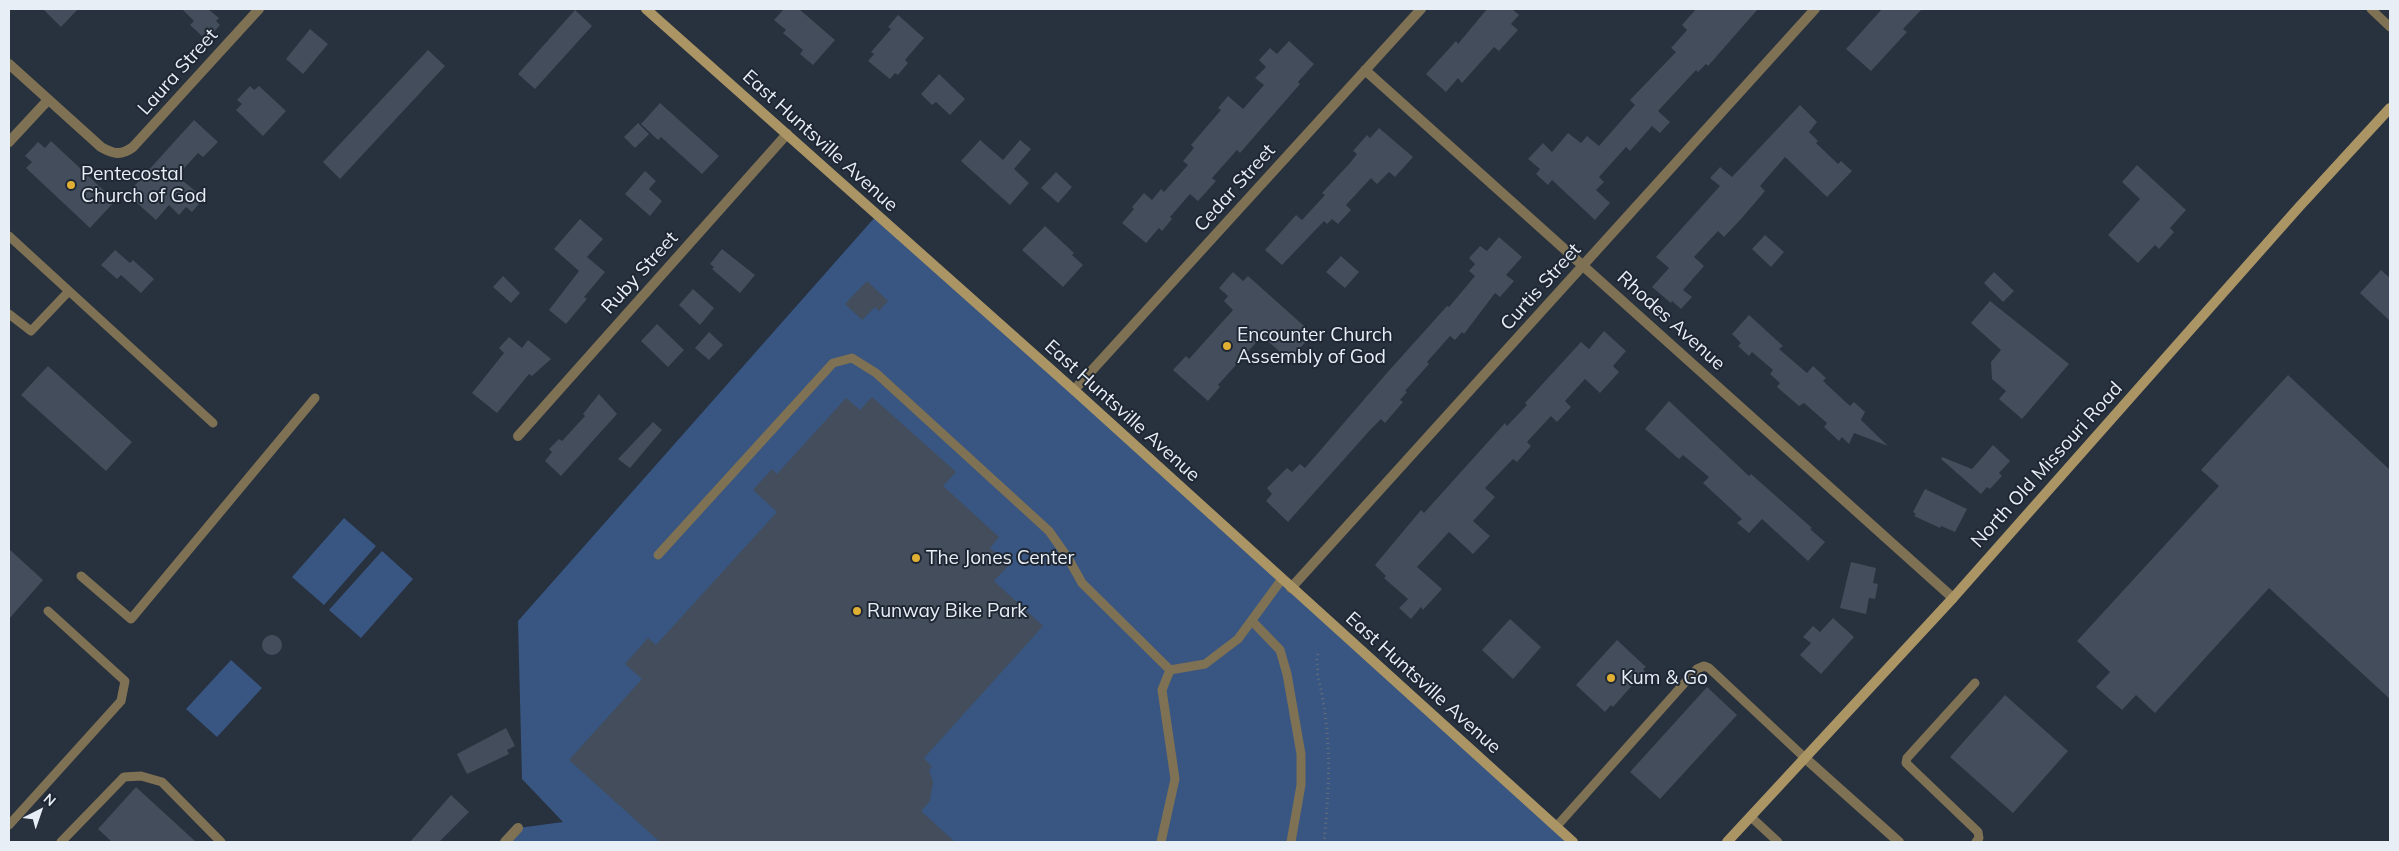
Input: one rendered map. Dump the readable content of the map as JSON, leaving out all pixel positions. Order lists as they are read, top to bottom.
{
  "streets": {
    "main road": ["East Huntsville Avenue", "North Old Missouri Road"],
    "street": [
      "Laura Street",
      "Cedar Street",
      "Ruby Street",
      "Curtis Street",
      "Rhodes Avenue"
    ]
  },
  "crossings": [
    ["East Huntsville Avenue", "Cedar Street"],
    ["East Huntsville Avenue", "Ruby Street"],
    ["East Huntsville Avenue", "Curtis Street"],
    ["Cedar Street", "Rhodes Avenue"],
    ["Curtis Street", "Rhodes Avenue"],
    ["Rhodes Avenue", "North Old Missouri Road"]
  ],
  "places": [
    "Pentecostal Church of God",
    "Encounter Church Assembly of God",
    "The Jones Center",
    "Runway Bike Park",
    "Kum & Go"
  ],
  "north": "top right"
}
